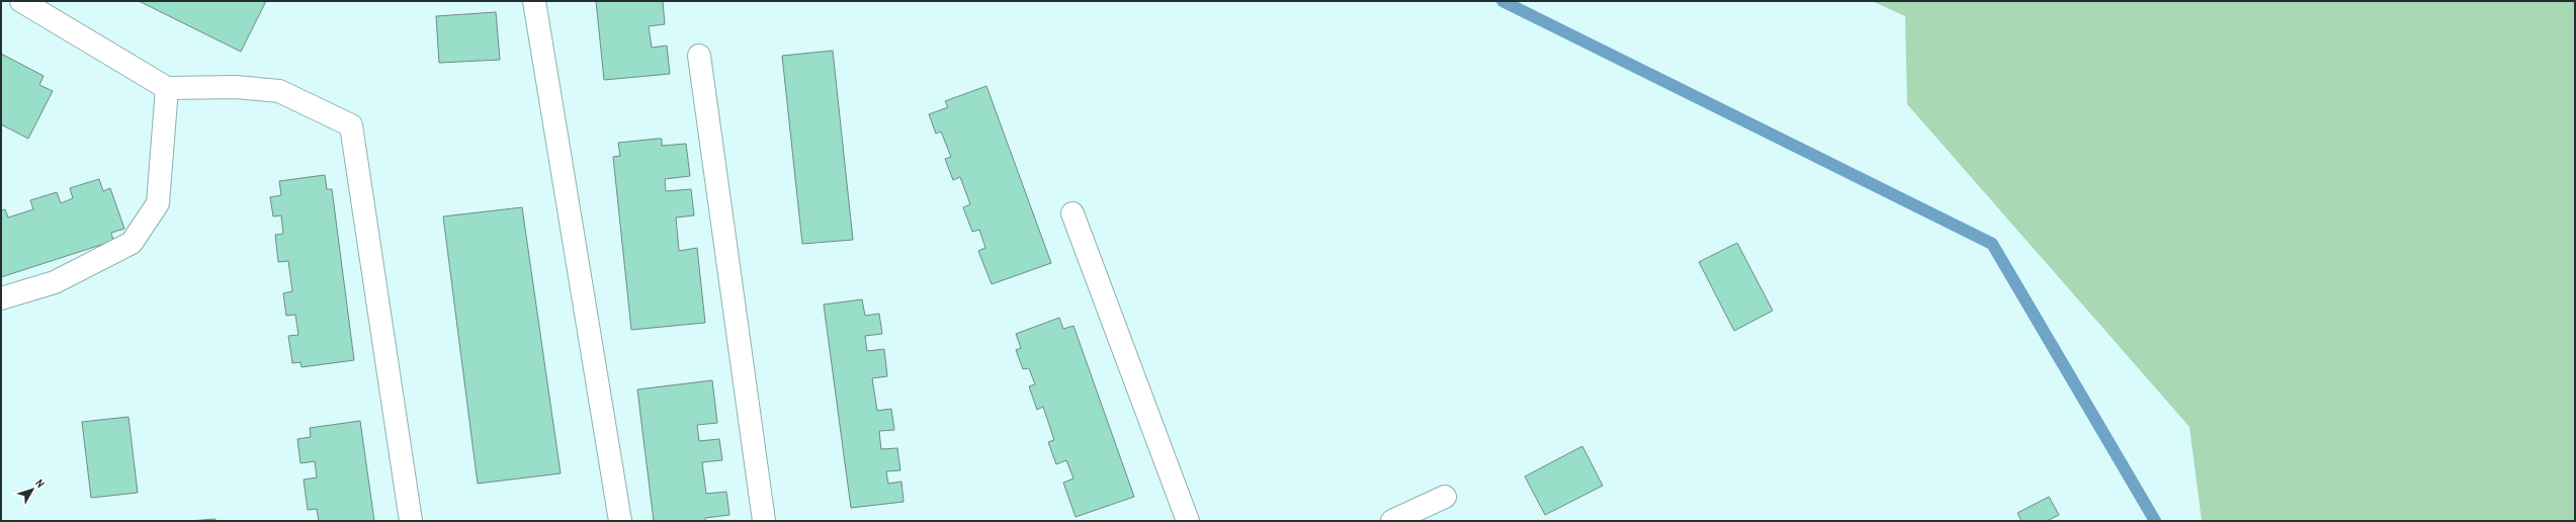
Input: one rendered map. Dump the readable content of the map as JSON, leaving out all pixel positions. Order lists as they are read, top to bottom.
{
  "north": "top right"
}
